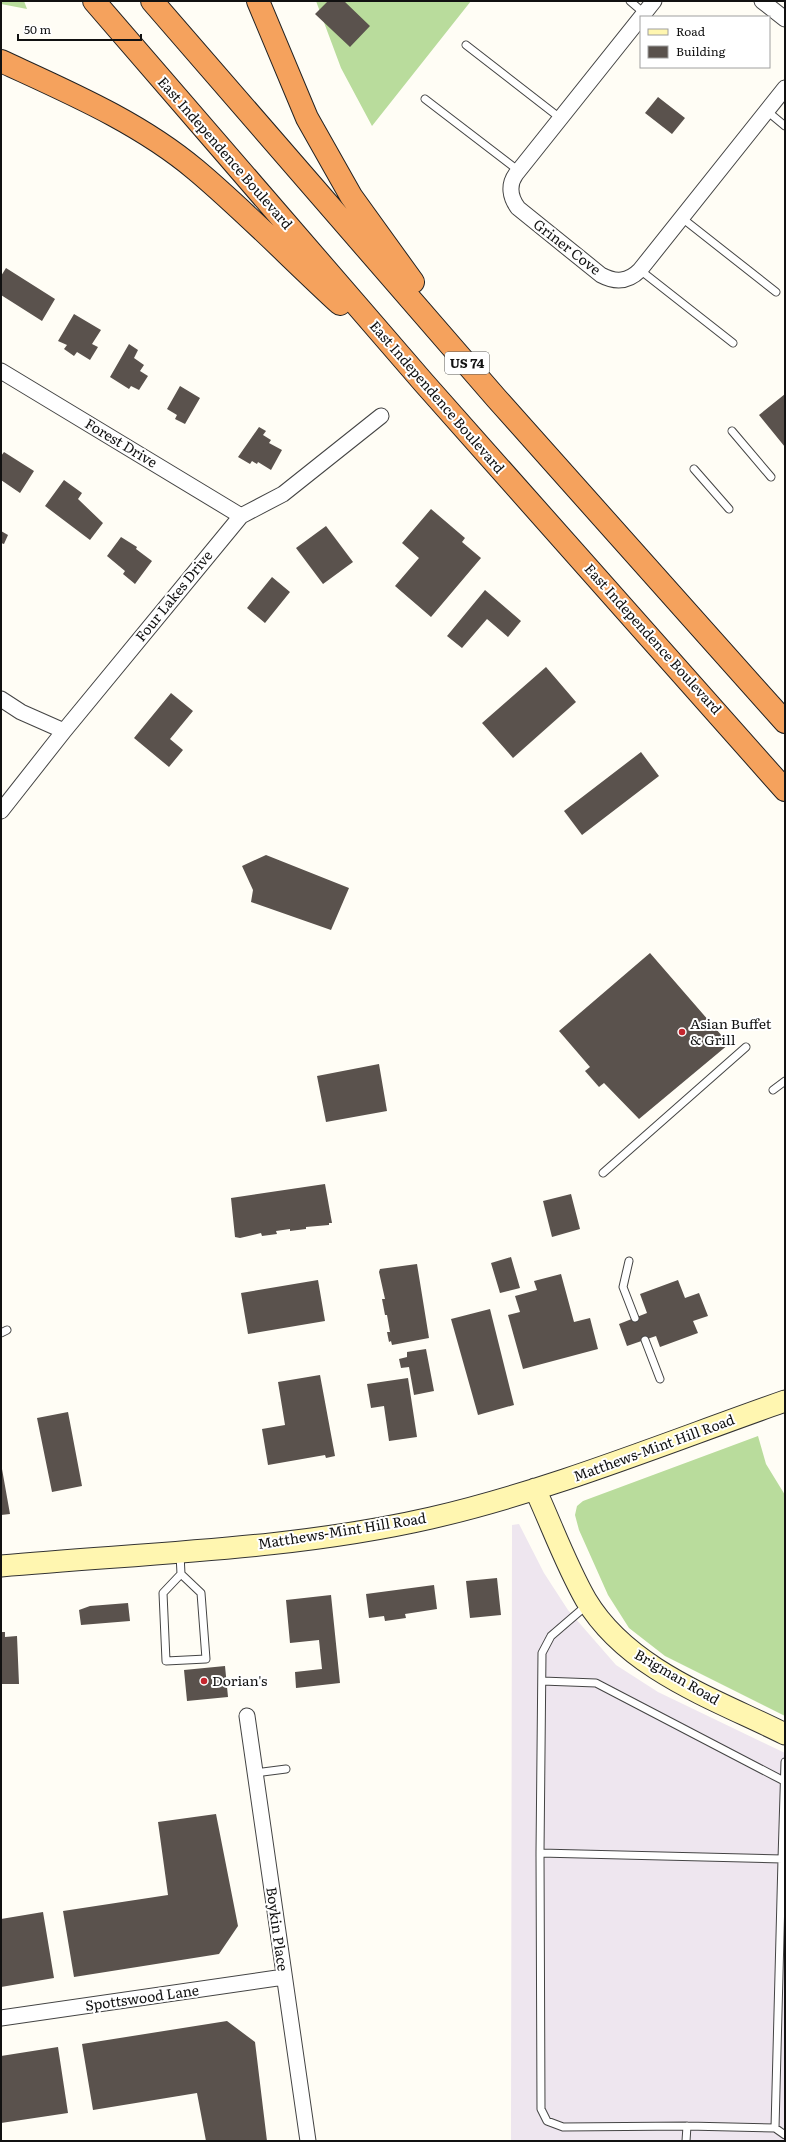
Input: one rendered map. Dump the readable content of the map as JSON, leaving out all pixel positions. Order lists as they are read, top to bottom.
{
  "streets": {
    "highway": ["East Independence Boulevard", "US 74"],
    "main road": ["Matthews-Mint Hill Road", "Brigman Road"],
    "street": [
      "Griner Cove",
      "Forest Drive",
      "Four Lakes Drive",
      "Boykin Place",
      "Spottswood Lane"
    ]
  },
  "crossings": [
    ["Forest Drive", "Four Lakes Drive"],
    ["Matthews-Mint Hill Road", "Brigman Road"],
    ["Boykin Place", "Spottswood Lane"]
  ],
  "places": ["Asian Buffet & Grill", "Dorian's"],
  "legend": ["Road", "Building"],
  "scale_bar": "50 m"
}
